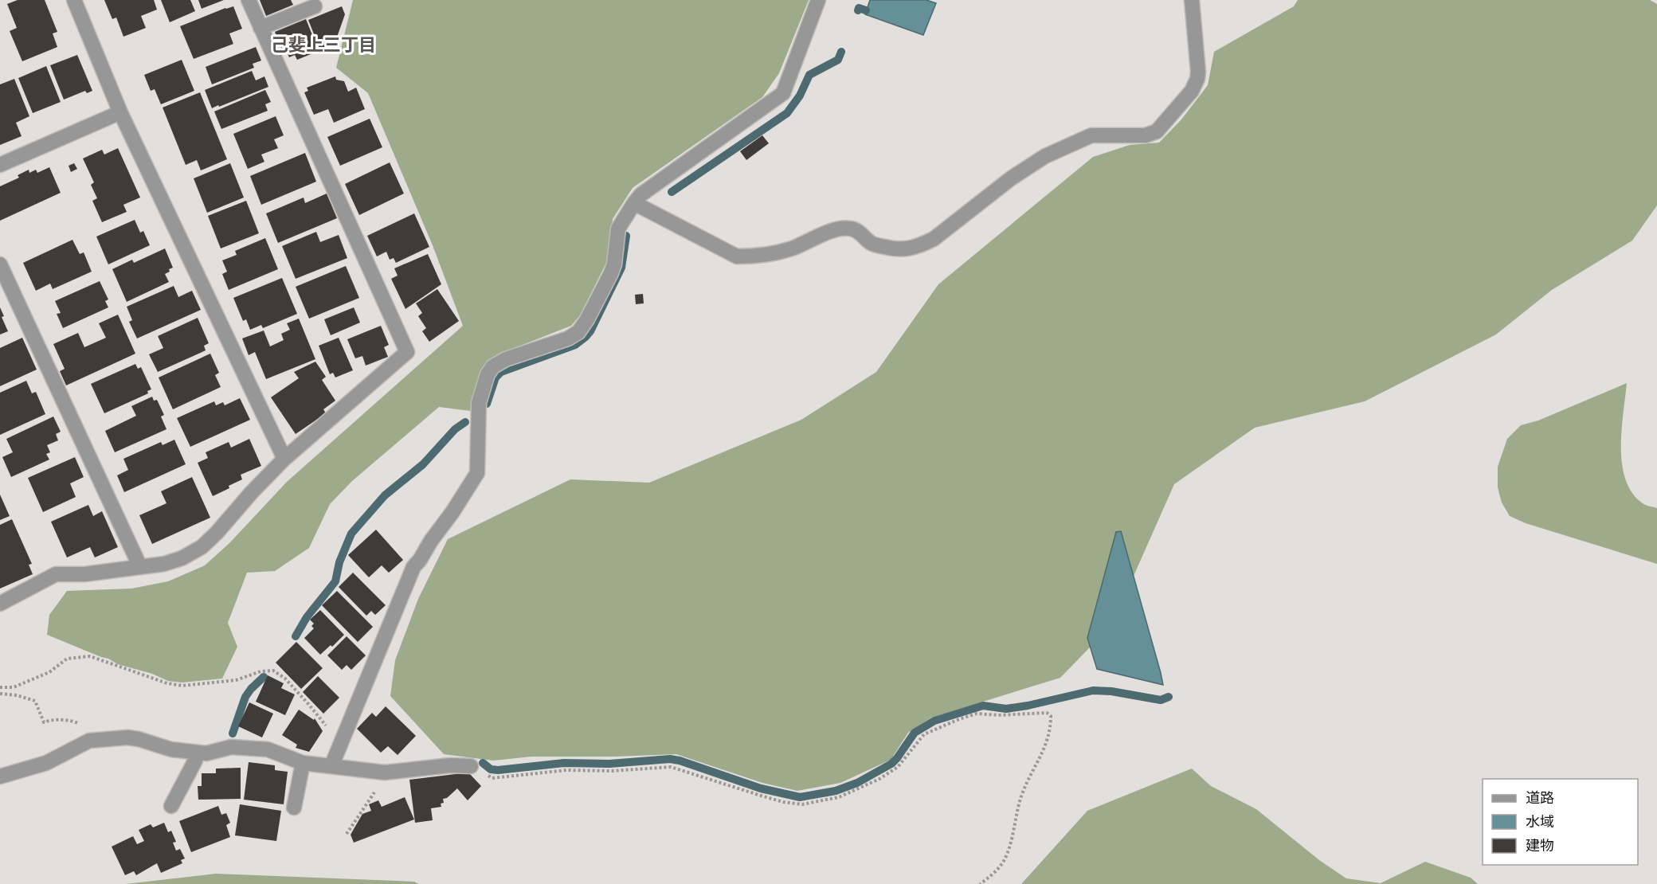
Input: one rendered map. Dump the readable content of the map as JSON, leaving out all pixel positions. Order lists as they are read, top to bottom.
{
  "districts": ["己斐上三丁目"],
  "legend": ["道路", "水域", "建物"]
}
